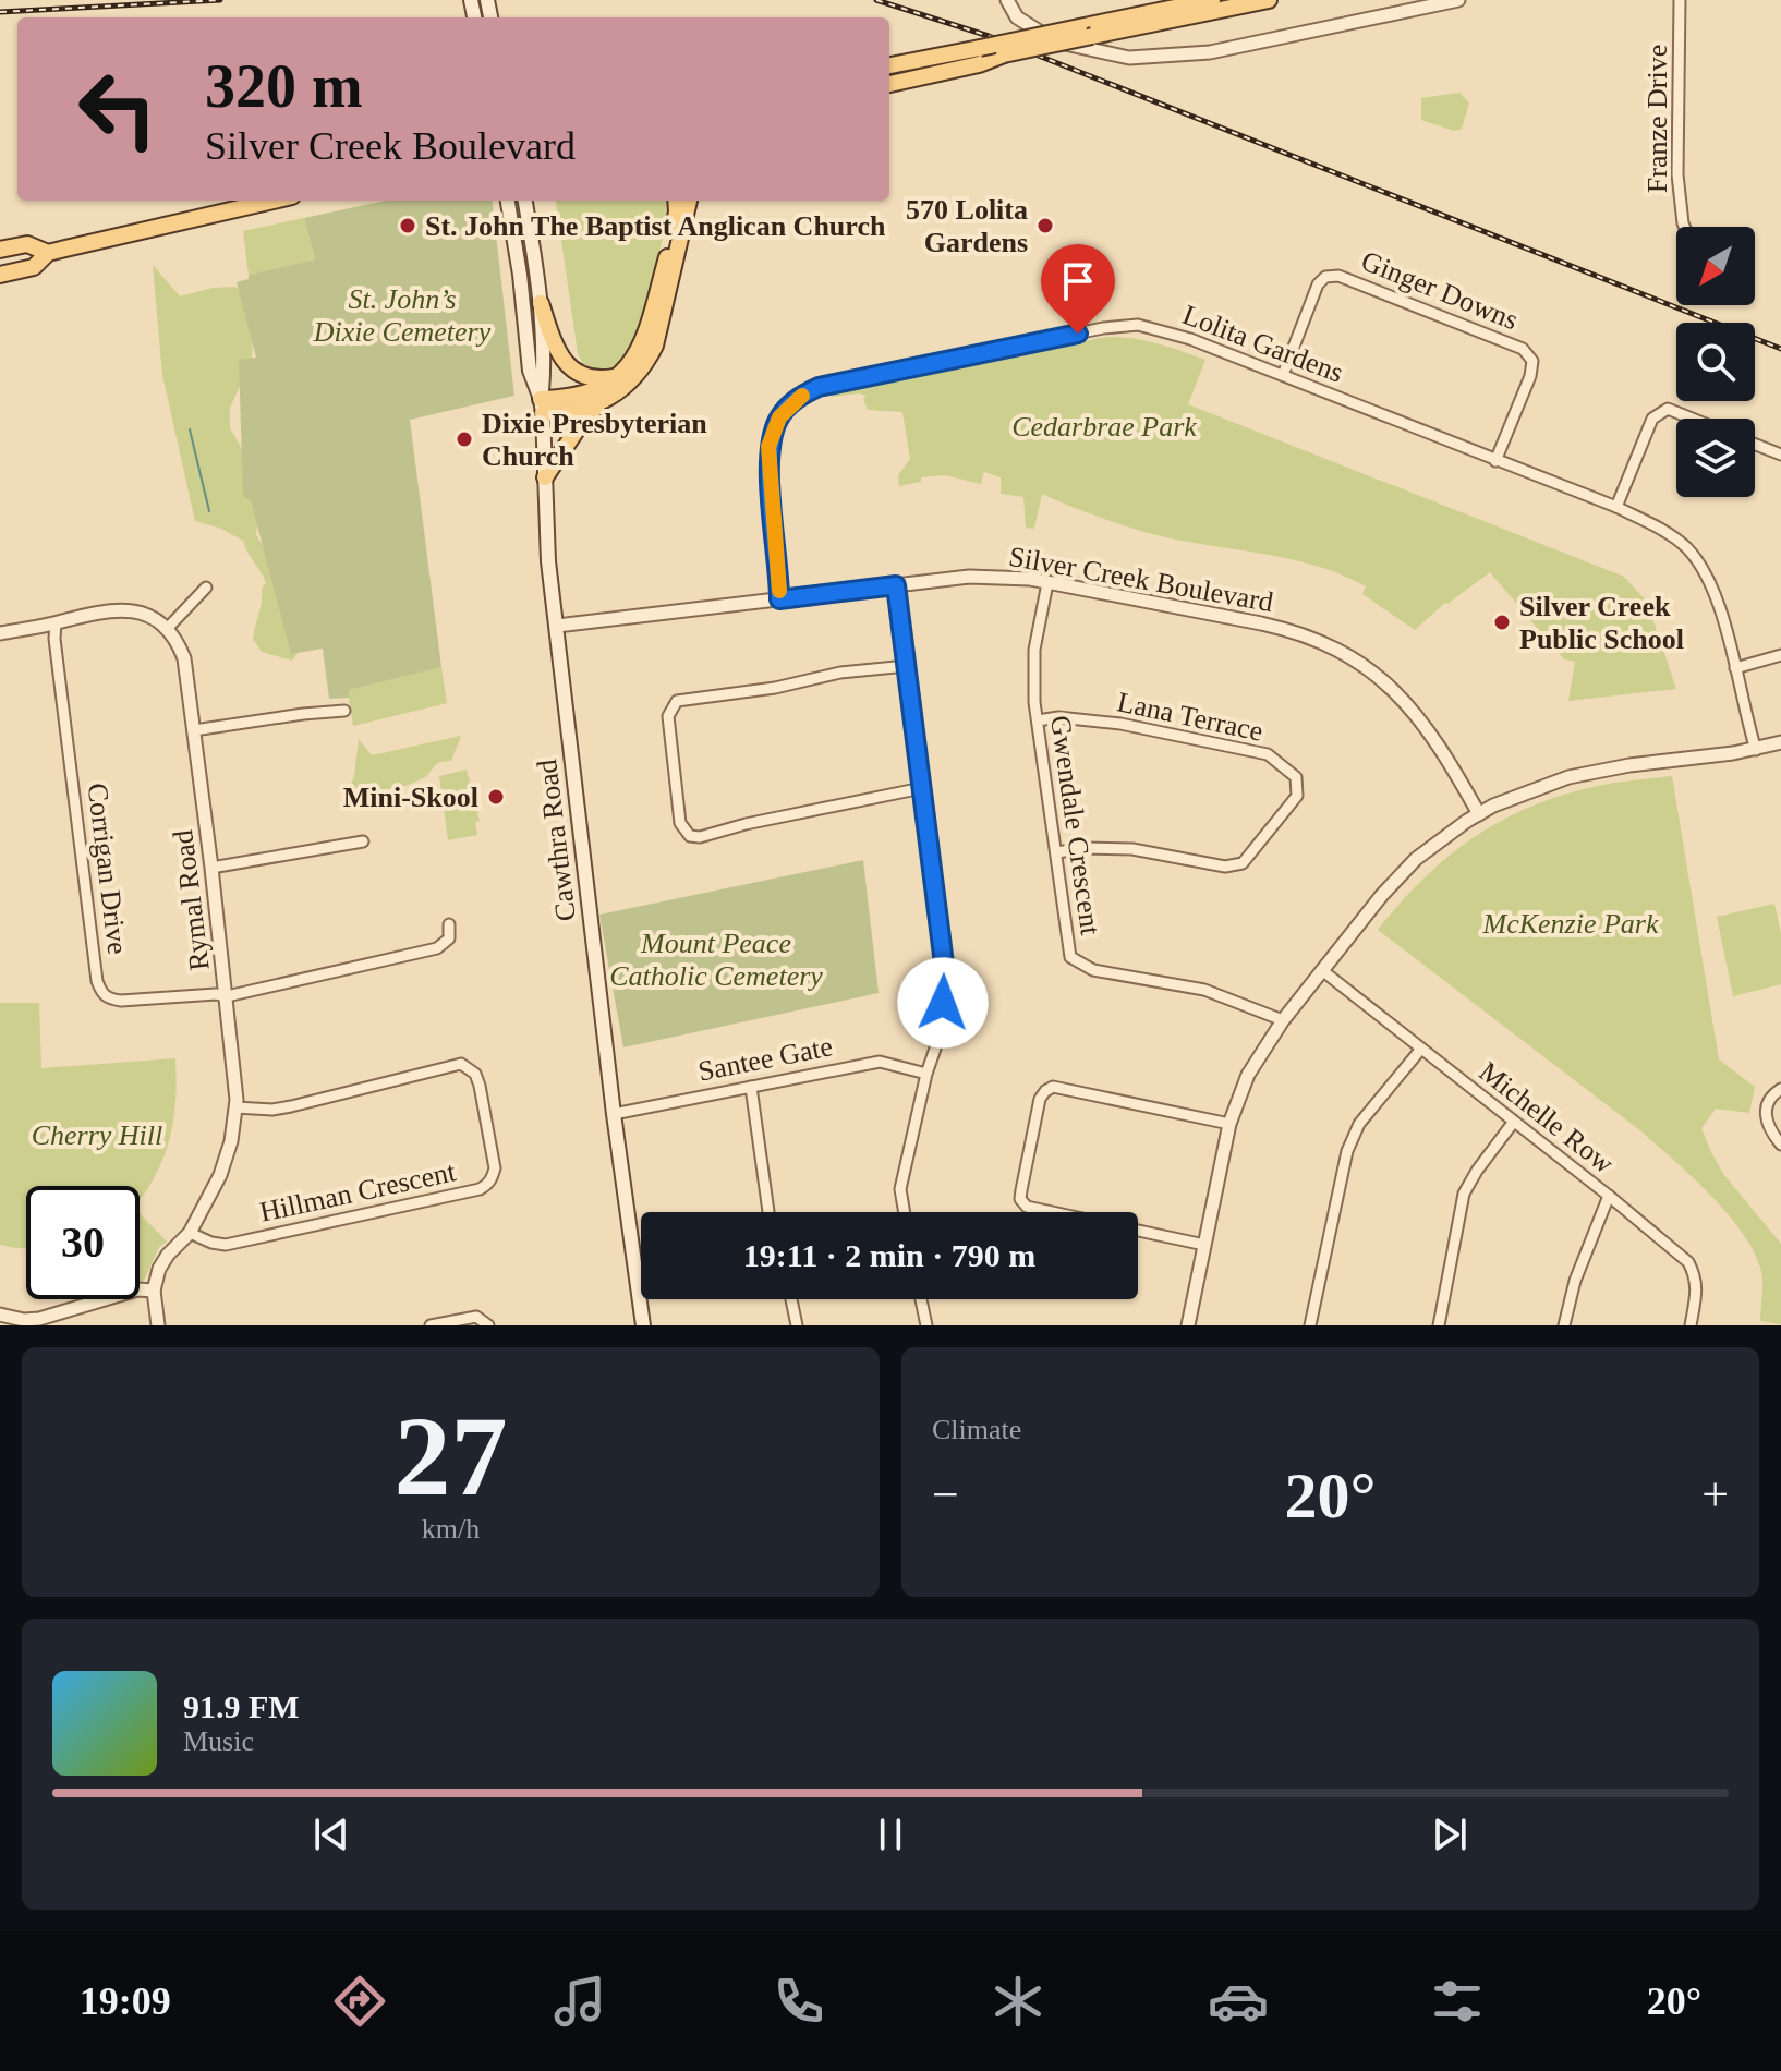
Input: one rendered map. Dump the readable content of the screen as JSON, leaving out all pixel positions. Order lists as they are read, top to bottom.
{
  "streets": {
    "main road": ["Cawthra Road"],
    "street": [
      "Franze Drive",
      "Ginger Downs",
      "Lolita Gardens",
      "Silver Creek Boulevard",
      "Lana Terrace",
      "Gwendale Crescent",
      "Corrigan Drive",
      "Rymal Road",
      "Santee Gate",
      "Michelle Row",
      "Hillman Crescent"
    ]
  },
  "crossings": [
    ["Ginger Downs", "Lolita Gardens"],
    ["Lolita Gardens", "Silver Creek Boulevard"],
    ["Silver Creek Boulevard", "Gwendale Crescent"],
    ["Silver Creek Boulevard", "Cawthra Road"],
    ["Lana Terrace", "Gwendale Crescent"],
    ["Cawthra Road", "Santee Gate"],
    ["Corrigan Drive", "Rymal Road"],
    ["Rymal Road", "Hillman Crescent"]
  ],
  "parks": [
    "St. John’s Dixie Cemetery",
    "Cedarbrae Park",
    "McKenzie Park",
    "Mount Peace Catholic Cemetery",
    "Cherry Hill"
  ],
  "places": [
    "St. John The Baptist Anglican Church",
    "570 Lolita Gardens",
    "Dixie Presbyterian Church",
    "Silver Creek Public School",
    "Mini-Skool"
  ],
  "north": "bottom left",
  "page": {
    "turn": ["320 m", "Silver Creek Boulevard"],
    "limit": "30",
    "trip": "19:11 · 2 min · 790 m",
    "tile": [
      ["27", "km/h"],
      "Climate"
    ],
    "heat": ["−", "20°", "+"],
    "song": ["91.9 FM", "Music"],
    "tabs": ["19:09", "20°"]
  }
}
